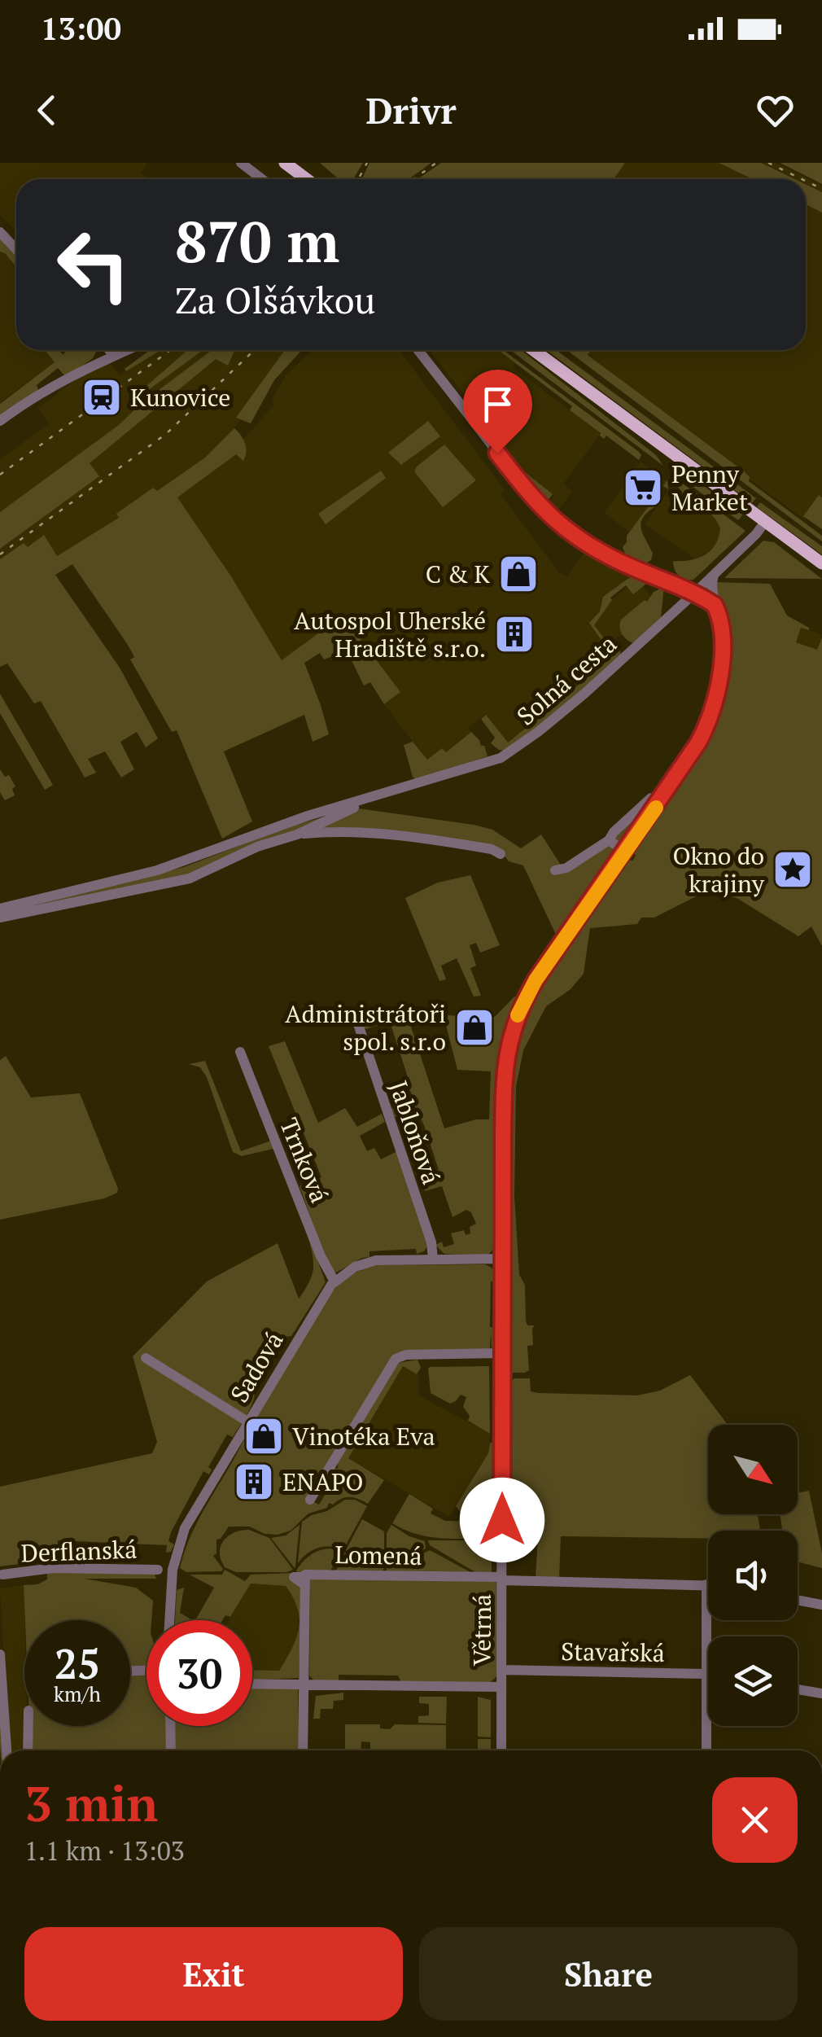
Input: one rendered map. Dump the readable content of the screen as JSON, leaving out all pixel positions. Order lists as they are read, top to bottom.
{
  "streets": {
    "street": [
      "Solná cesta",
      "Jabloňová",
      "Trnková",
      "Sadová",
      "Derflanská",
      "Lomená",
      "Větrná",
      "Stavařská"
    ]
  },
  "crossings": [
    ["Solná cesta", "Větrná"],
    ["Jabloňová", "Sadová"],
    ["Trnková", "Sadová"],
    ["Sadová", "Větrná"],
    ["Lomená", "Větrná"],
    ["Větrná", "Stavařská"]
  ],
  "places": {
    "station": ["Kunovice"],
    "supermarket": ["Penny Market"],
    "shop": ["C & K", "Administrátoři spol. s.r.o", "Vinotéka Eva"],
    "building": ["Autospol Uherské Hradiště s.r.o.", "ENAPO"],
    "place": ["Okno do krajiny"]
  },
  "north": "bottom right",
  "page": {
    "status": "13:00",
    "header": "Drivr",
    "turn": ["870 m", "Za Olšávkou"],
    "speed": "25 km/h",
    "limit": "30",
    "heading": ["3 min", "1.1 km · 13:03"],
    "buttons": ["Exit", "Share"]
  }
}
